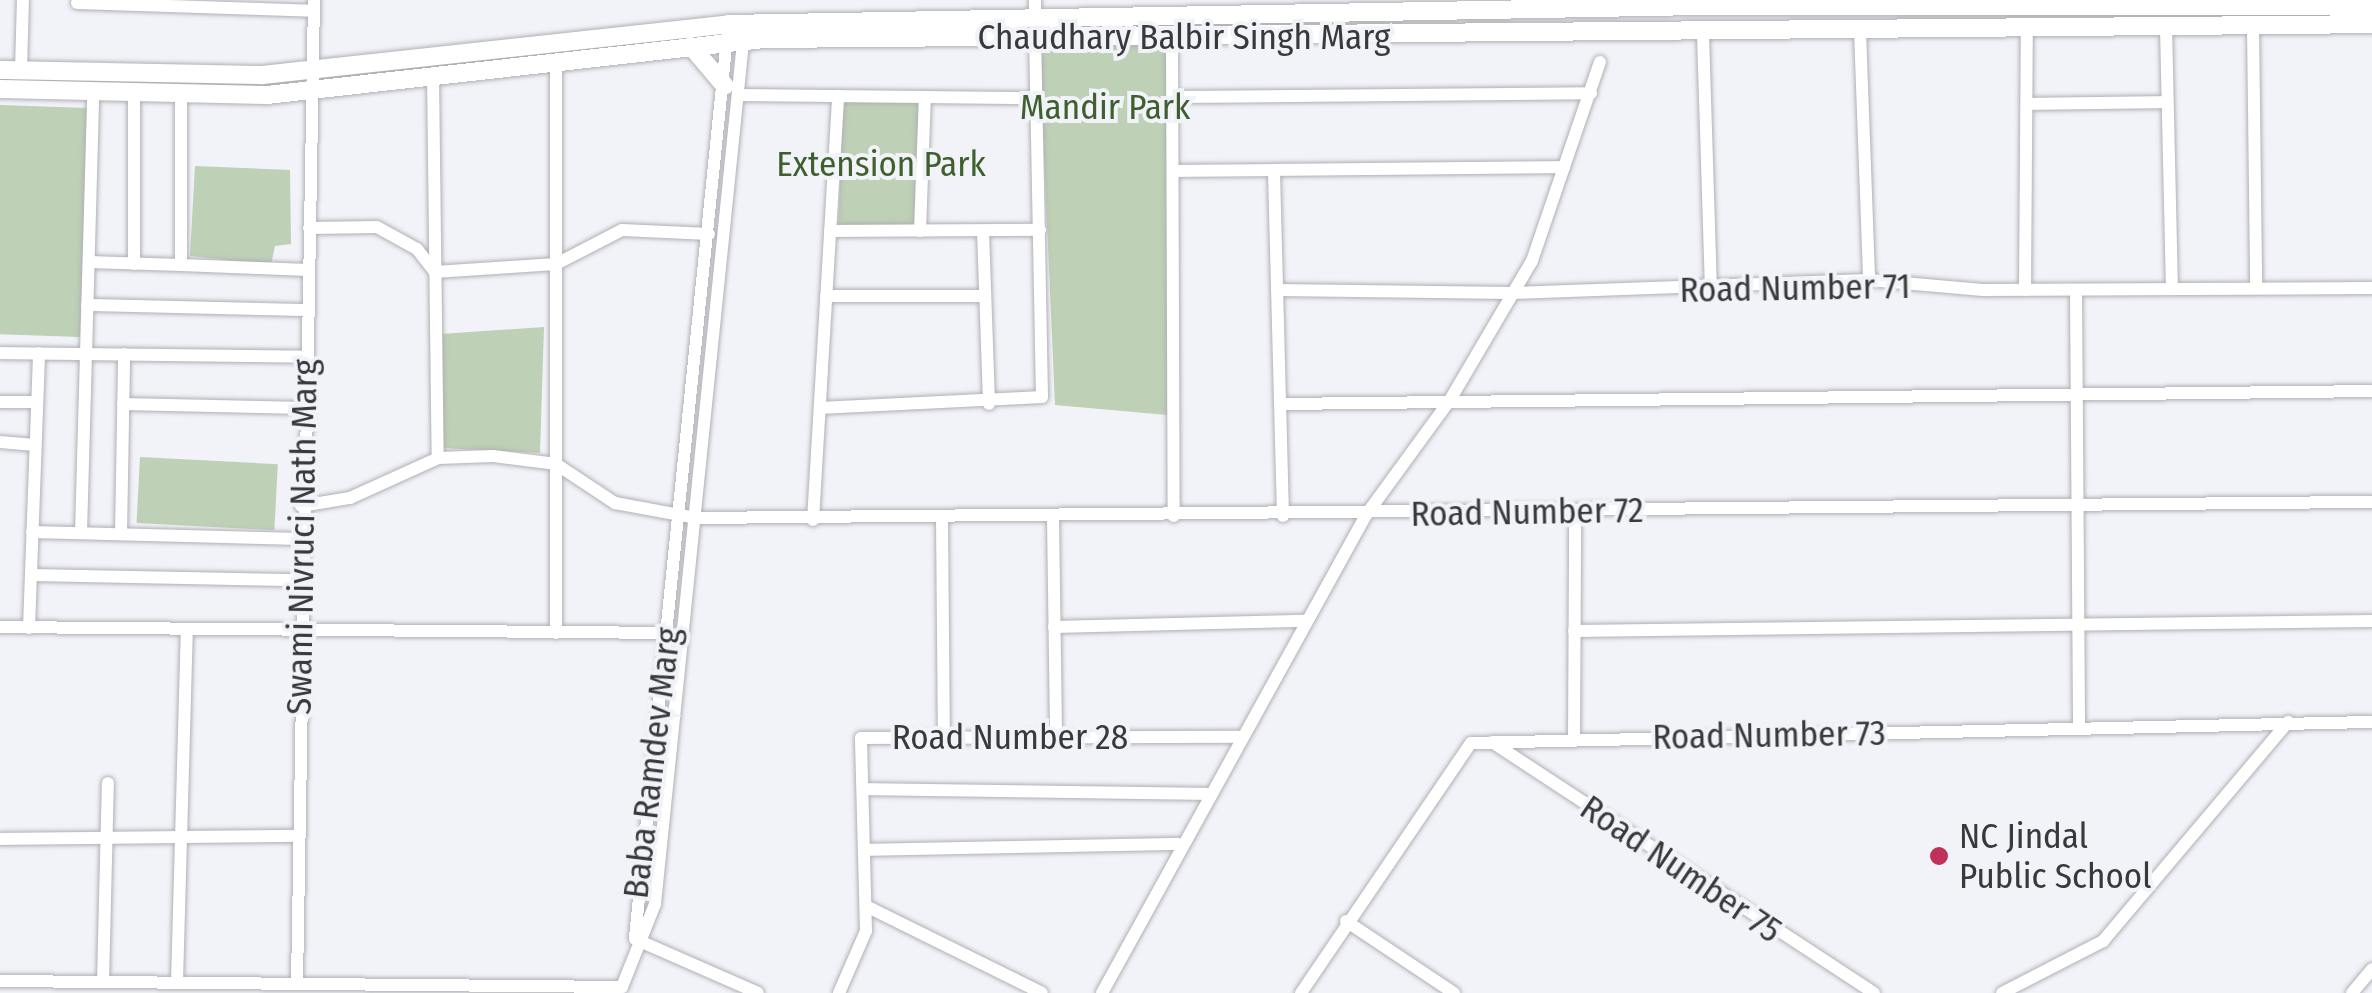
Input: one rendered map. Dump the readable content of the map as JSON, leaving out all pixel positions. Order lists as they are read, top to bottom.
{
  "streets": {
    "street": [
      "Chaudhary Balbir Singh Marg",
      "Road Number 71",
      "Road Number 72",
      "Swami Nivruci Nath Marg",
      "Road Number 73",
      "Road Number 28",
      "Baba Ramdev Marg",
      "Road Number 75"
    ]
  },
  "crossings": [
    ["Chaudhary Balbir Singh Marg", "Swami Nivruci Nath Marg"],
    ["Chaudhary Balbir Singh Marg", "Baba Ramdev Marg"],
    ["Road Number 72", "Baba Ramdev Marg"],
    ["Road Number 73", "Road Number 75"]
  ],
  "parks": ["Mandir Park", "Extension Park"],
  "places": ["NC Jindal Public School"]
}
